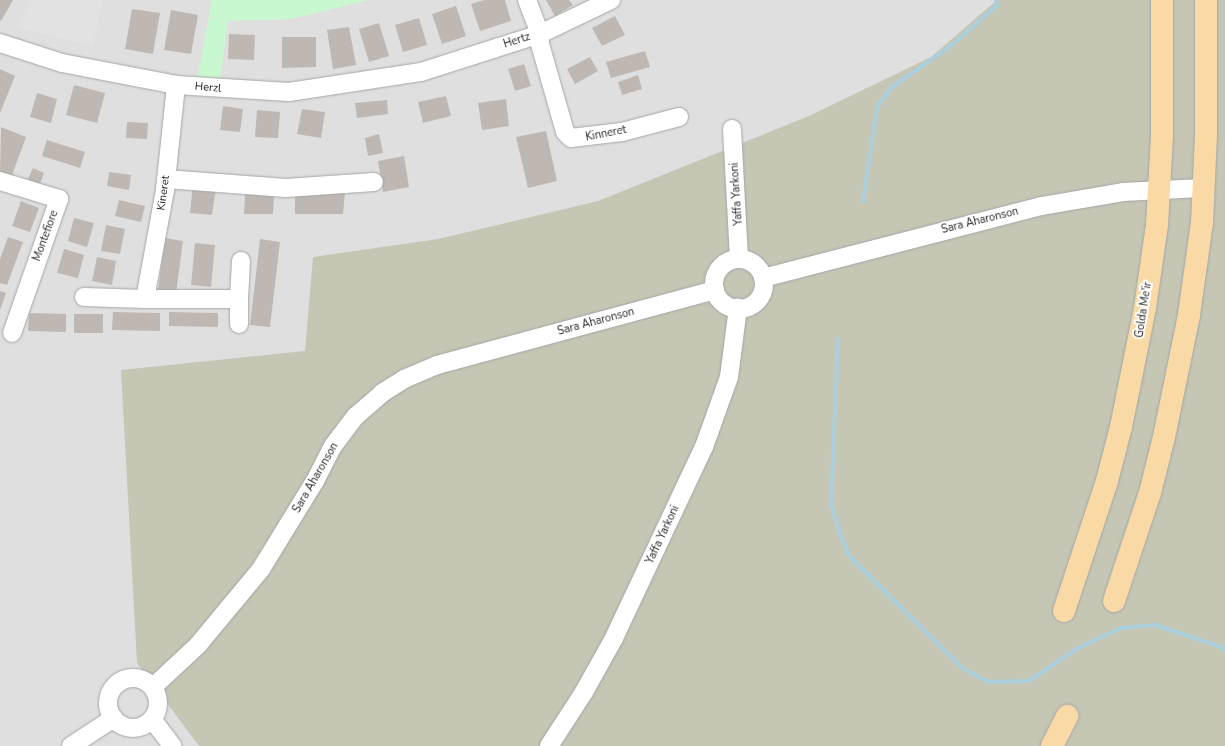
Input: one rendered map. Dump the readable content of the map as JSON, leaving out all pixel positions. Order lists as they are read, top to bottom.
{
  "streets": {
    "main road": ["Golda Me'ir"],
    "street": [
      "Hertz",
      "Herzl",
      "Kinneret",
      "Kineret",
      "Yaffa Yarkoni",
      "Sara Aharonson",
      "Montefiore"
    ]
  },
  "crossings": [
    ["Hertz", "Herzl"],
    ["Hertz", "Kinneret"],
    ["Herzl", "Kineret"],
    ["Yaffa Yarkoni", "Sara Aharonson"],
    ["Sara Aharonson", "Golda Me'ir"]
  ]
}
